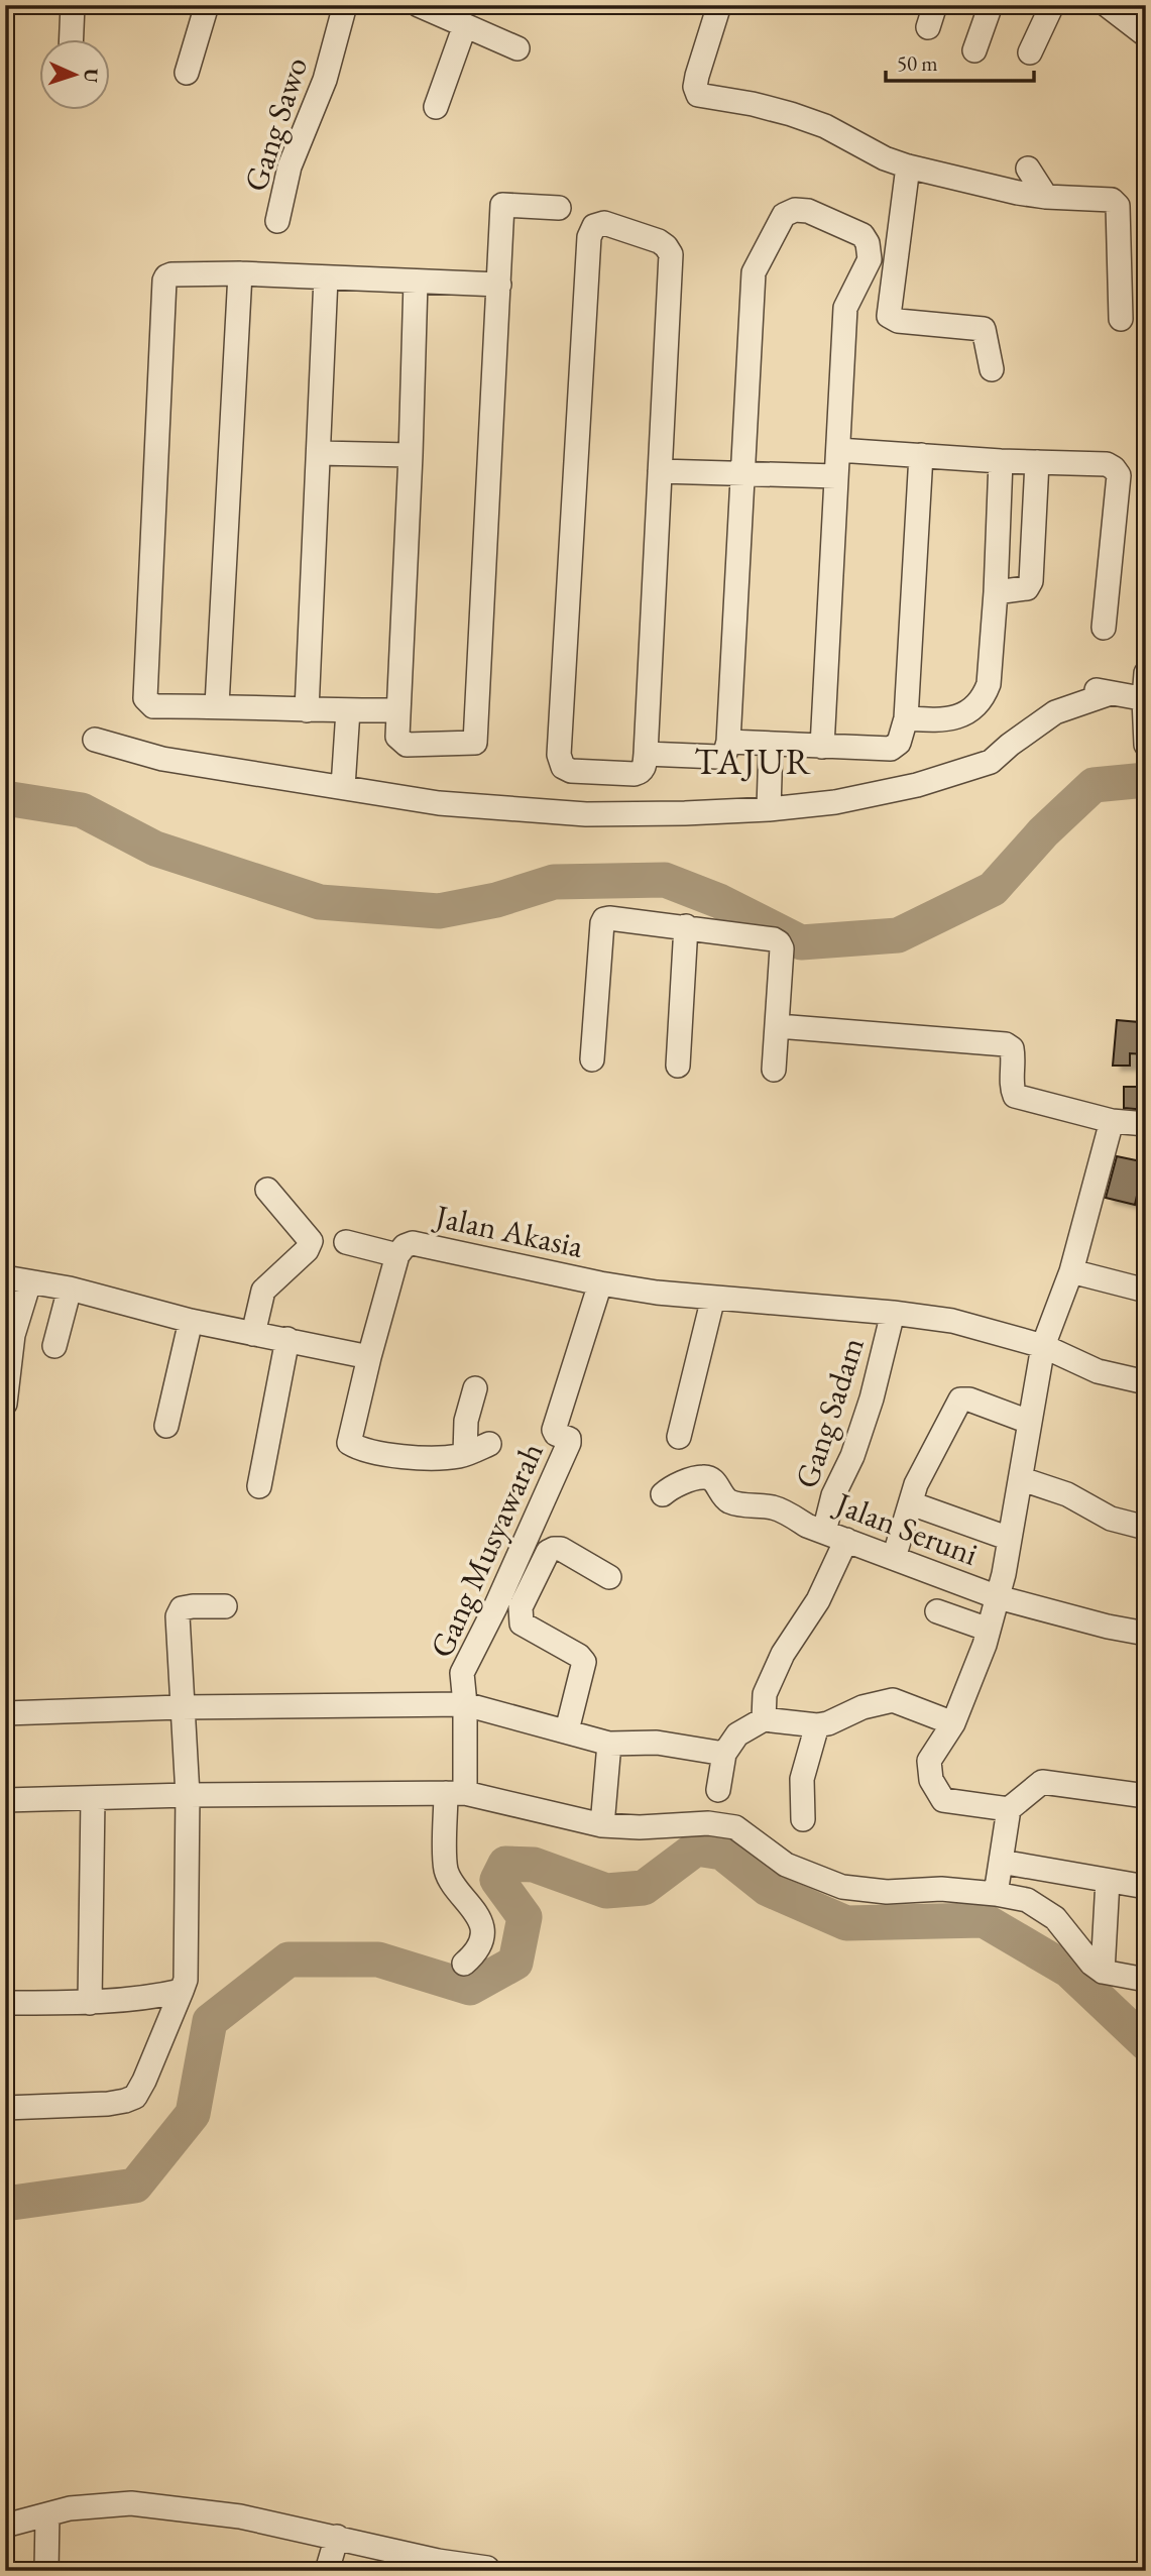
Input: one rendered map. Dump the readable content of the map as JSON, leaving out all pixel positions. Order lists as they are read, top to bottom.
{
  "streets": {
    "street": [
      "Gang Sawo",
      "Jalan Akasia",
      "Gang Sadam",
      "Jalan Seruni",
      "Gang Musyawarah"
    ]
  },
  "crossings": [
    ["Jalan Akasia", "Gang Sadam"],
    ["Jalan Akasia", "Gang Musyawarah"],
    ["Gang Sadam", "Jalan Seruni"]
  ],
  "districts": ["TAJUR"],
  "scale_bar": "50 m",
  "north": "right"
}
